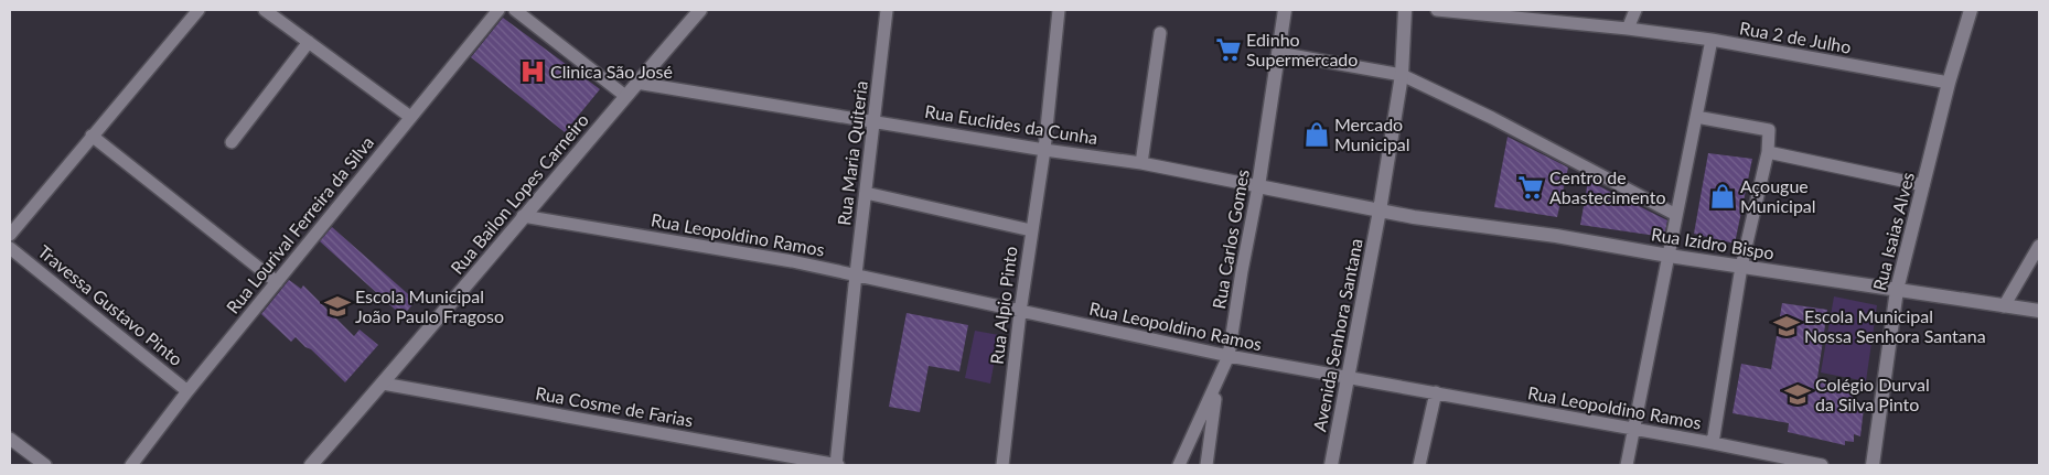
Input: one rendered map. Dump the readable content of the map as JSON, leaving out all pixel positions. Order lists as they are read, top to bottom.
{
  "streets": {
    "street": [
      "Rua 2 de Julho",
      "Rua Euclides da Cunha",
      "Rua Maria Quiteria",
      "Rua Bailon Lopes Carneiro",
      "Rua Lourival Ferreira da Silva",
      "Rua Isaias Alves",
      "Rua Leopoldino Ramos",
      "Rua Carlos Gomes",
      "Rua Izidro Bispo",
      "Travessa Gustavo Pinto",
      "Rua Alpio Pinto",
      "Avenida Senhora Santana",
      "Rua Cosme de Farias"
    ]
  },
  "crossings": [
    ["Rua 2 de Julho", "Rua Isaias Alves"],
    ["Rua Euclides da Cunha", "Rua Maria Quiteria"],
    ["Rua Euclides da Cunha", "Rua Bailon Lopes Carneiro"],
    ["Rua Euclides da Cunha", "Rua Carlos Gomes"],
    ["Rua Euclides da Cunha", "Rua Izidro Bispo"],
    ["Rua Euclides da Cunha", "Rua Alpio Pinto"],
    ["Rua Euclides da Cunha", "Avenida Senhora Santana"],
    ["Rua Maria Quiteria", "Rua Leopoldino Ramos"],
    ["Rua Maria Quiteria", "Rua Cosme de Farias"],
    ["Rua Bailon Lopes Carneiro", "Rua Leopoldino Ramos"],
    ["Rua Bailon Lopes Carneiro", "Rua Cosme de Farias"],
    ["Rua Lourival Ferreira da Silva", "Travessa Gustavo Pinto"],
    ["Rua Isaias Alves", "Rua Izidro Bispo"],
    ["Rua Leopoldino Ramos", "Rua Carlos Gomes"],
    ["Rua Leopoldino Ramos", "Rua Alpio Pinto"],
    ["Rua Leopoldino Ramos", "Avenida Senhora Santana"],
    ["Rua Izidro Bispo", "Avenida Senhora Santana"]
  ],
  "places": {
    "supermarket": ["Edinho Supermercado", "Centro de Abastecimento"],
    "hospital": ["Clinica São José"],
    "shop": ["Mercado Municipal", "Açougue Municipal"],
    "school or university": ["Escola Municipal João Paulo Fragoso", "Escola Municipal Nossa Senhora Santana", "Colégio Durval da Silva Pinto"]
  }
}
